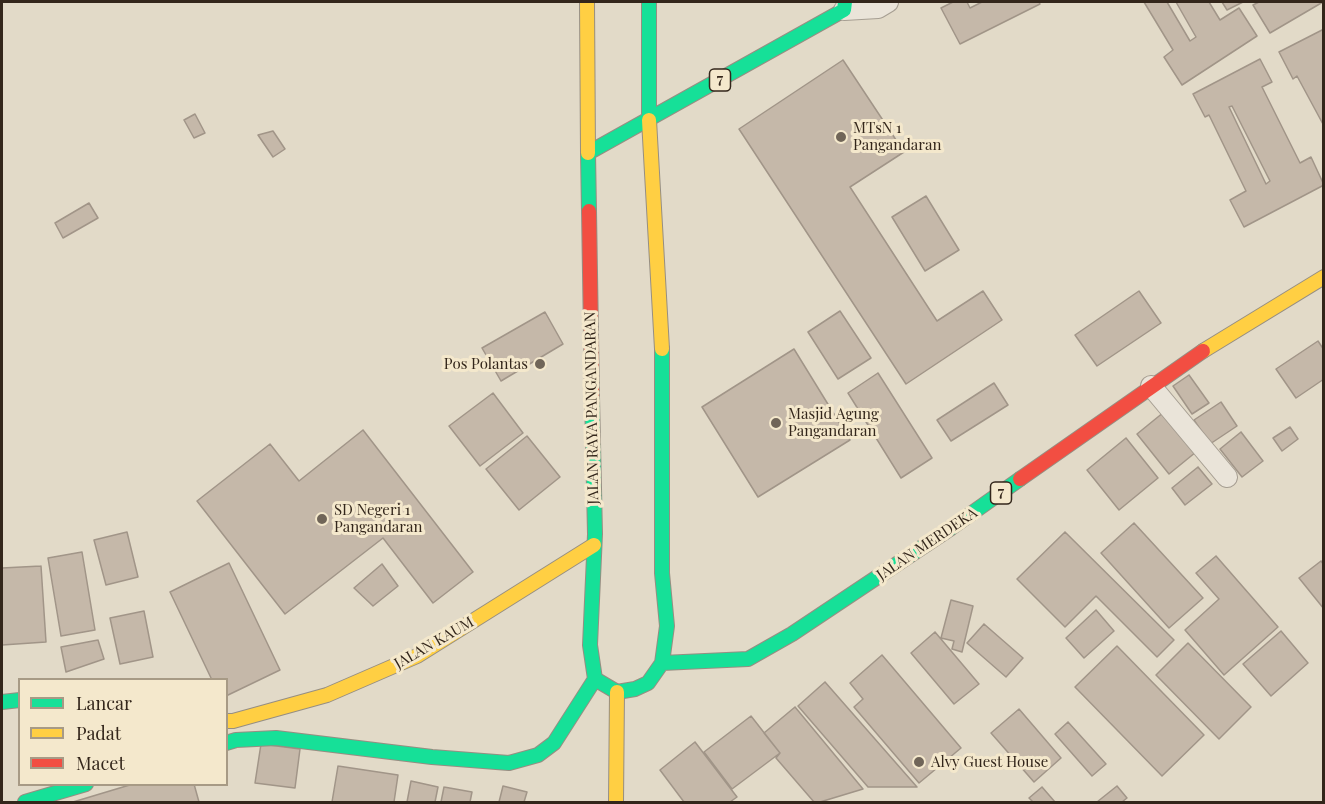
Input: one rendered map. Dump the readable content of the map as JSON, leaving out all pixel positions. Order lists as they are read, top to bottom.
{
  "streets": {
    "main road": [
      "7",
      "JALAN RAYA PANGANDARAN",
      "JALAN MERDEKA",
      "JALAN KAUM"
    ]
  },
  "crossings": [
    ["7", "JALAN RAYA PANGANDARAN"],
    ["JALAN RAYA PANGANDARAN", "JALAN KAUM"]
  ],
  "places": [
    "MTsN 1 Pangandaran",
    "Pos Polantas",
    "Masjid Agung Pangandaran",
    "SD Negeri 1 Pangandaran",
    "Alvy Guest House"
  ],
  "legend": ["Lancar", "Padat", "Macet"]
}
